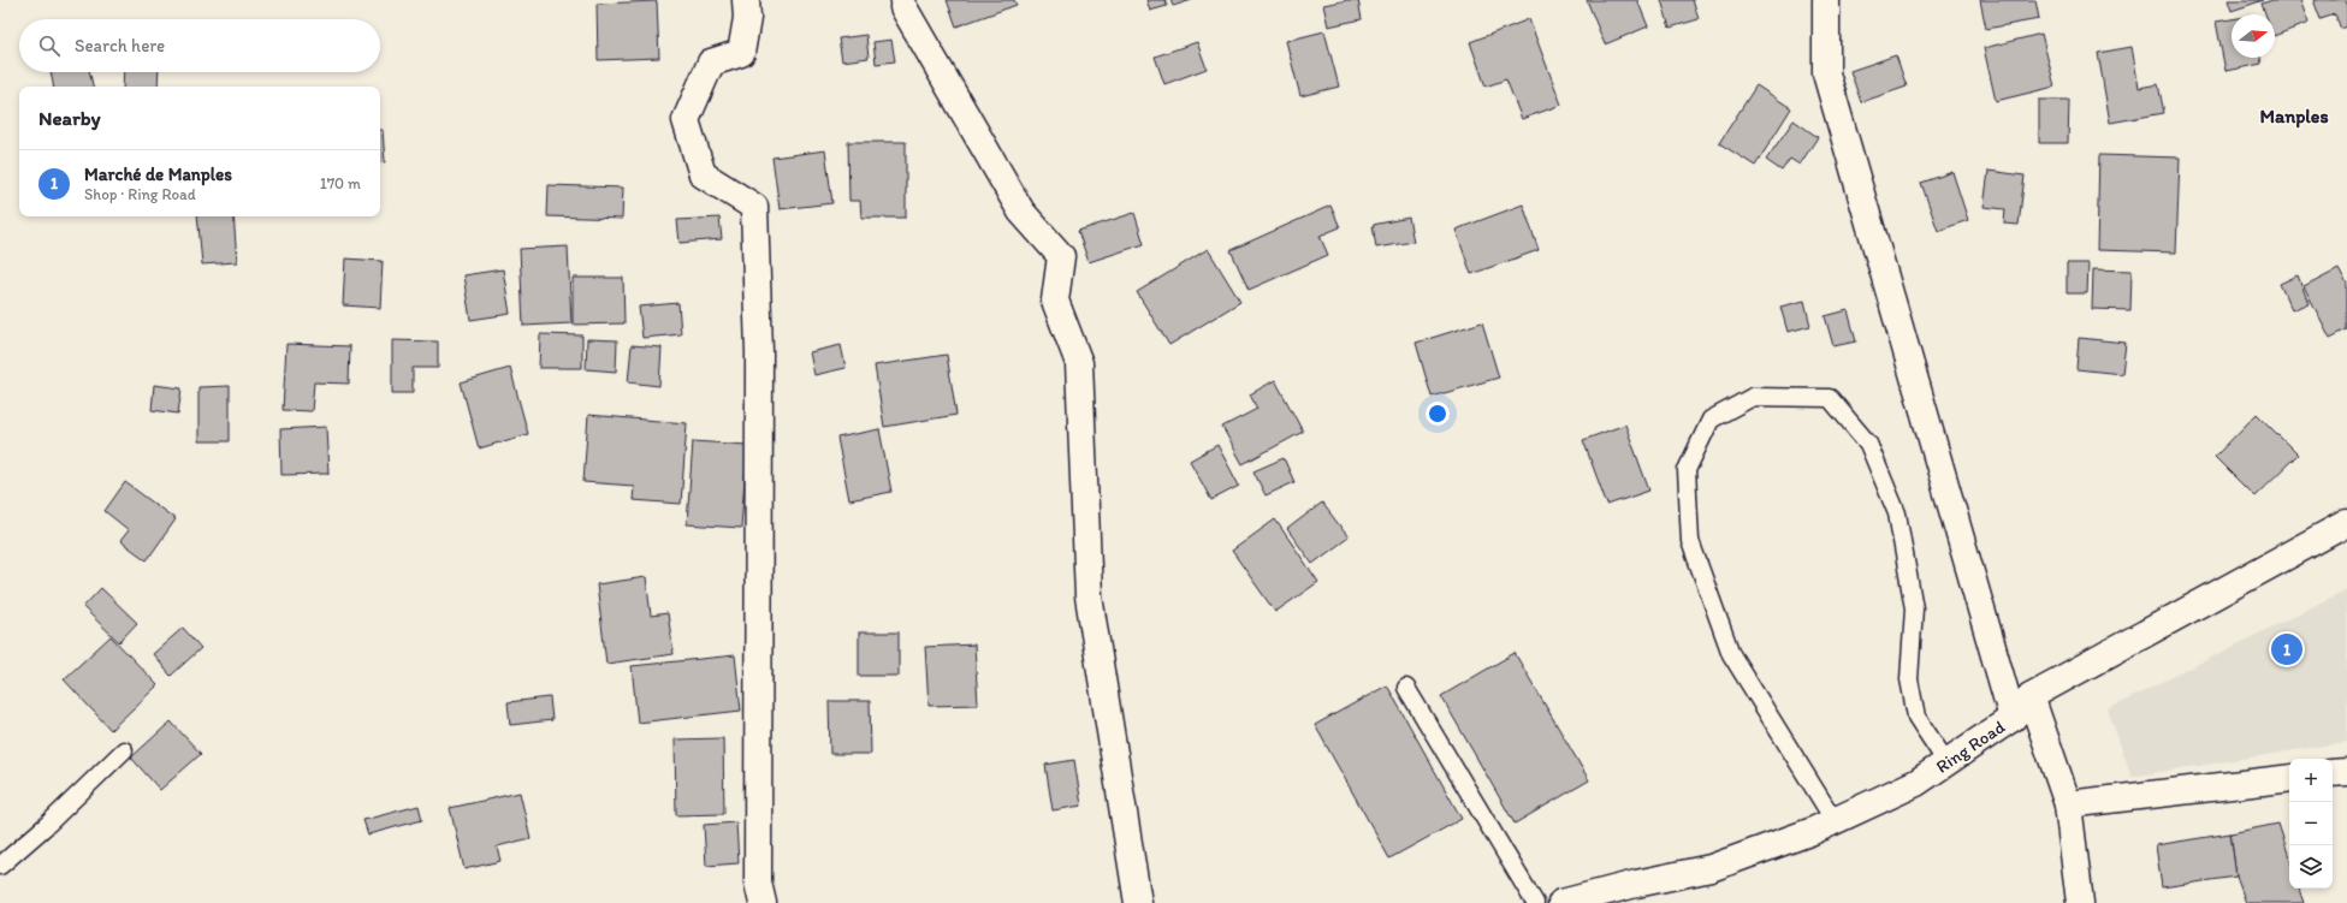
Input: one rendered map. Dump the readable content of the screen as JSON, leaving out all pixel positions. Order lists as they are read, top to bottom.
{
  "streets": {
    "street": ["Ring Road"]
  },
  "districts": ["Manples"],
  "north": "right",
  "page": {
    "search": "Search here",
    "heading": "Nearby",
    "list": [
      {
        "mark": "1",
        "name": "Marché de Manples",
        "note": "Shop · Ring Road",
        "value": "170 m"
      }
    ],
    "pins": "1",
    "map_buttons": ["+", "−"]
  }
}
